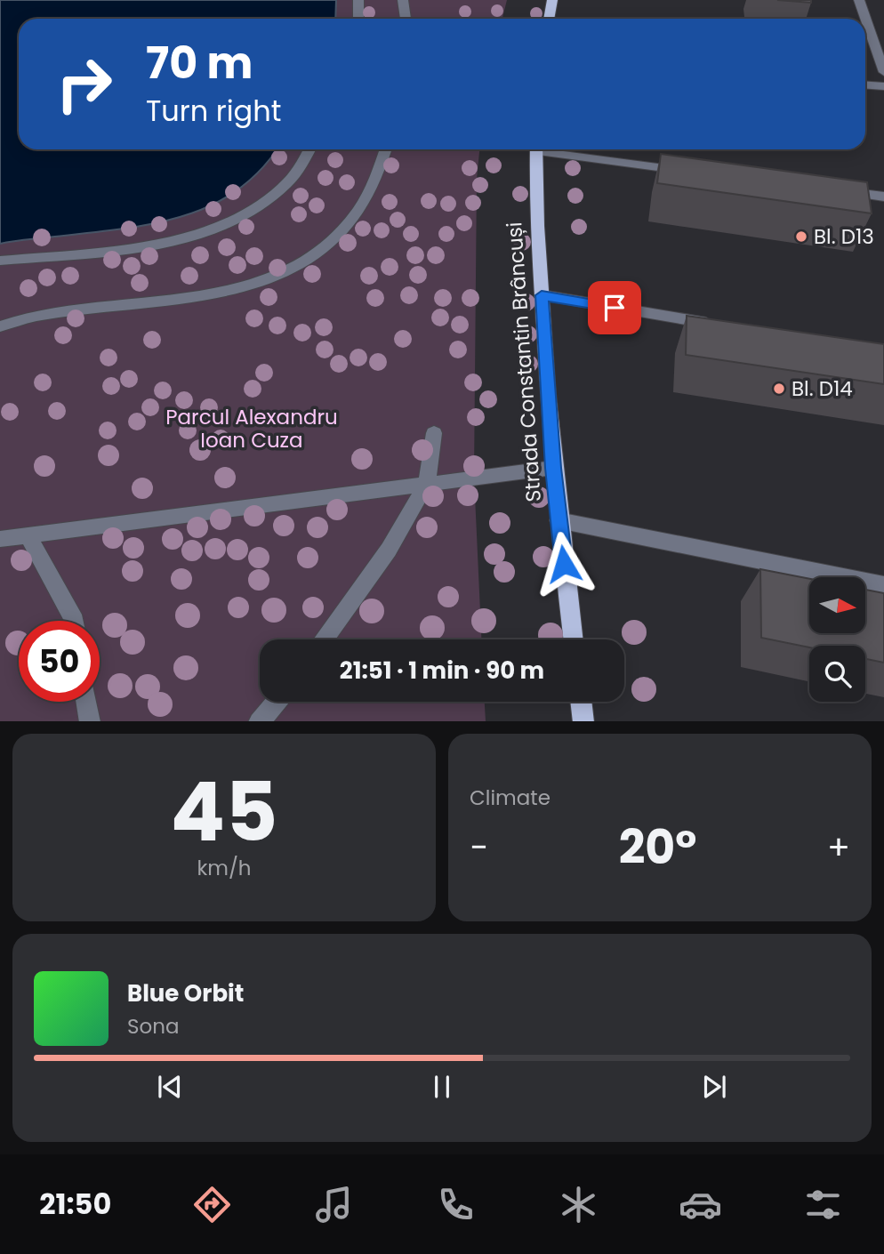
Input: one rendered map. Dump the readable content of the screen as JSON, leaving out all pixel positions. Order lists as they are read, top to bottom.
{
  "streets": {
    "main road": ["Strada Constantin Brâncuși"]
  },
  "parks": ["Parcul Alexandru Ioan Cuza"],
  "places": ["Bl. D13", "Bl. D14"],
  "north": "right",
  "page": {
    "turn": ["70 m", "Turn right"],
    "limit": "50",
    "trip": "21:51 · 1 min · 90 m",
    "tile": [
      ["45", "km/h"],
      "Climate"
    ],
    "heat": ["−", "20°", "+"],
    "song": ["Blue Orbit", "Sona"],
    "tabs": "21:50"
  }
}
